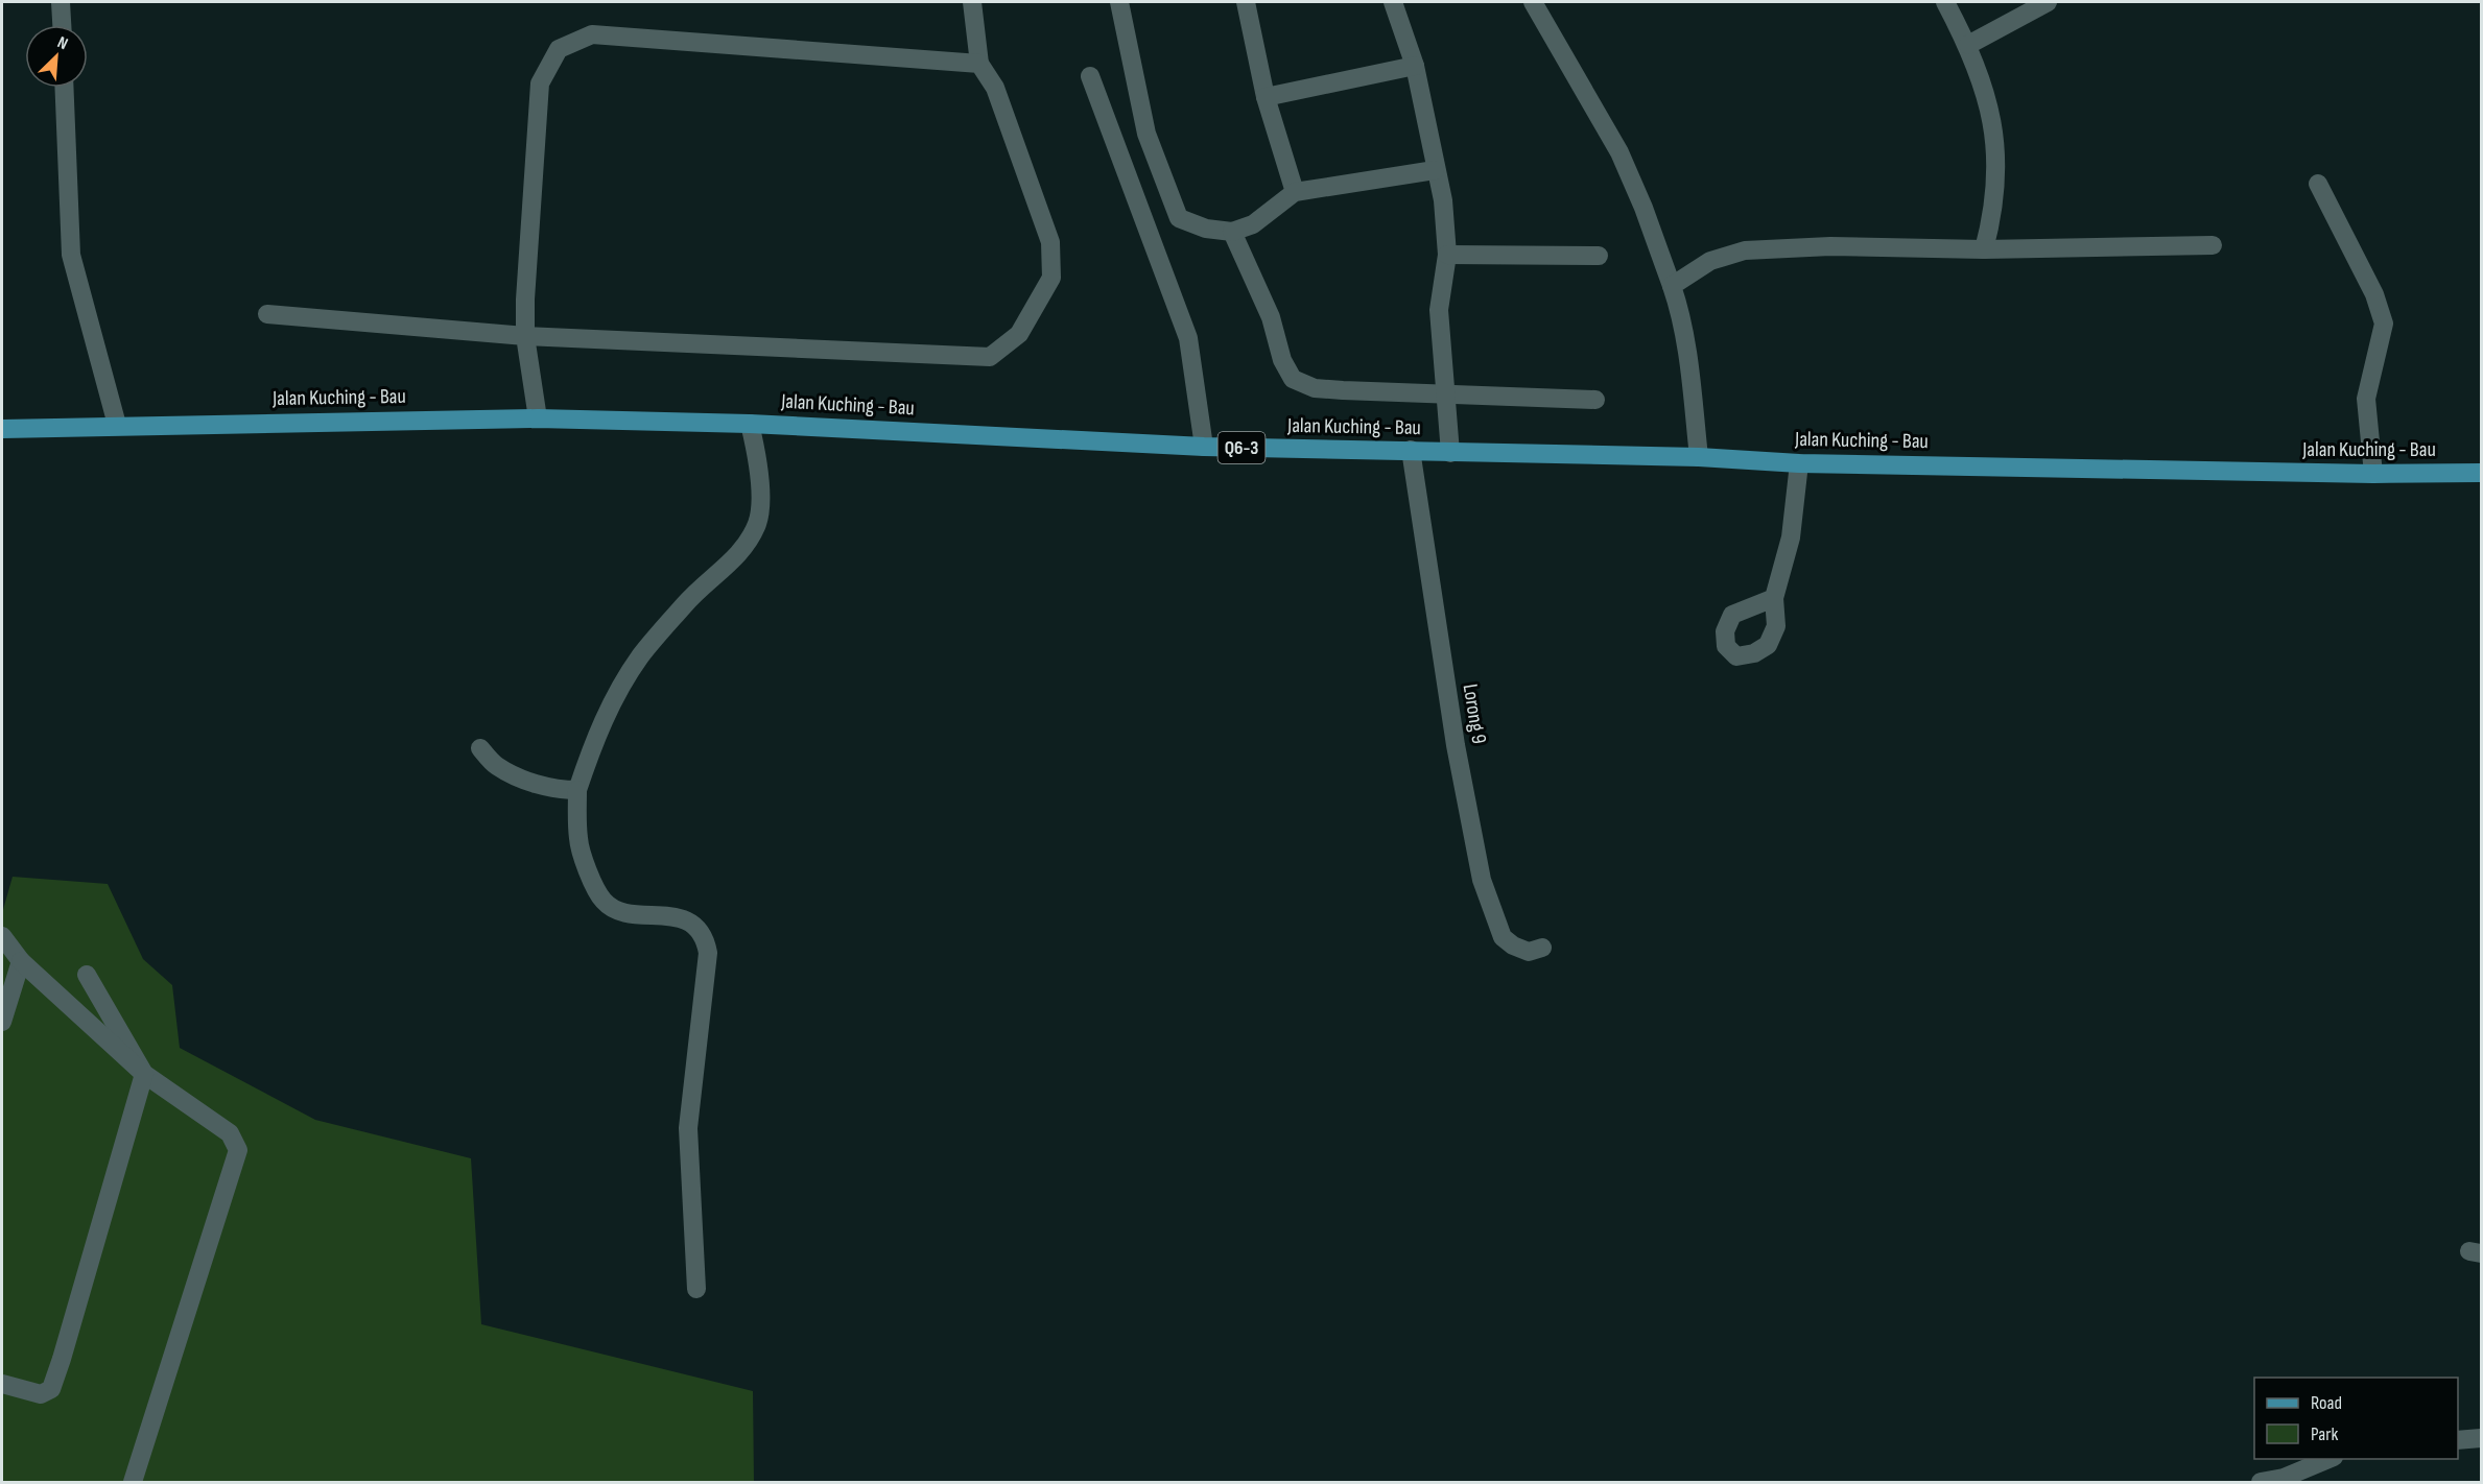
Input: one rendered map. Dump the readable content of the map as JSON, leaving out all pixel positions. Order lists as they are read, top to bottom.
{
  "streets": {
    "main road": ["Jalan Kuching - Bau", "Q6-3"],
    "street": ["Lorong 9"]
  },
  "crossings": [
    ["Jalan Kuching - Bau", "Lorong 9"]
  ],
  "legend": ["Road", "Park"],
  "north": "top right"
}
